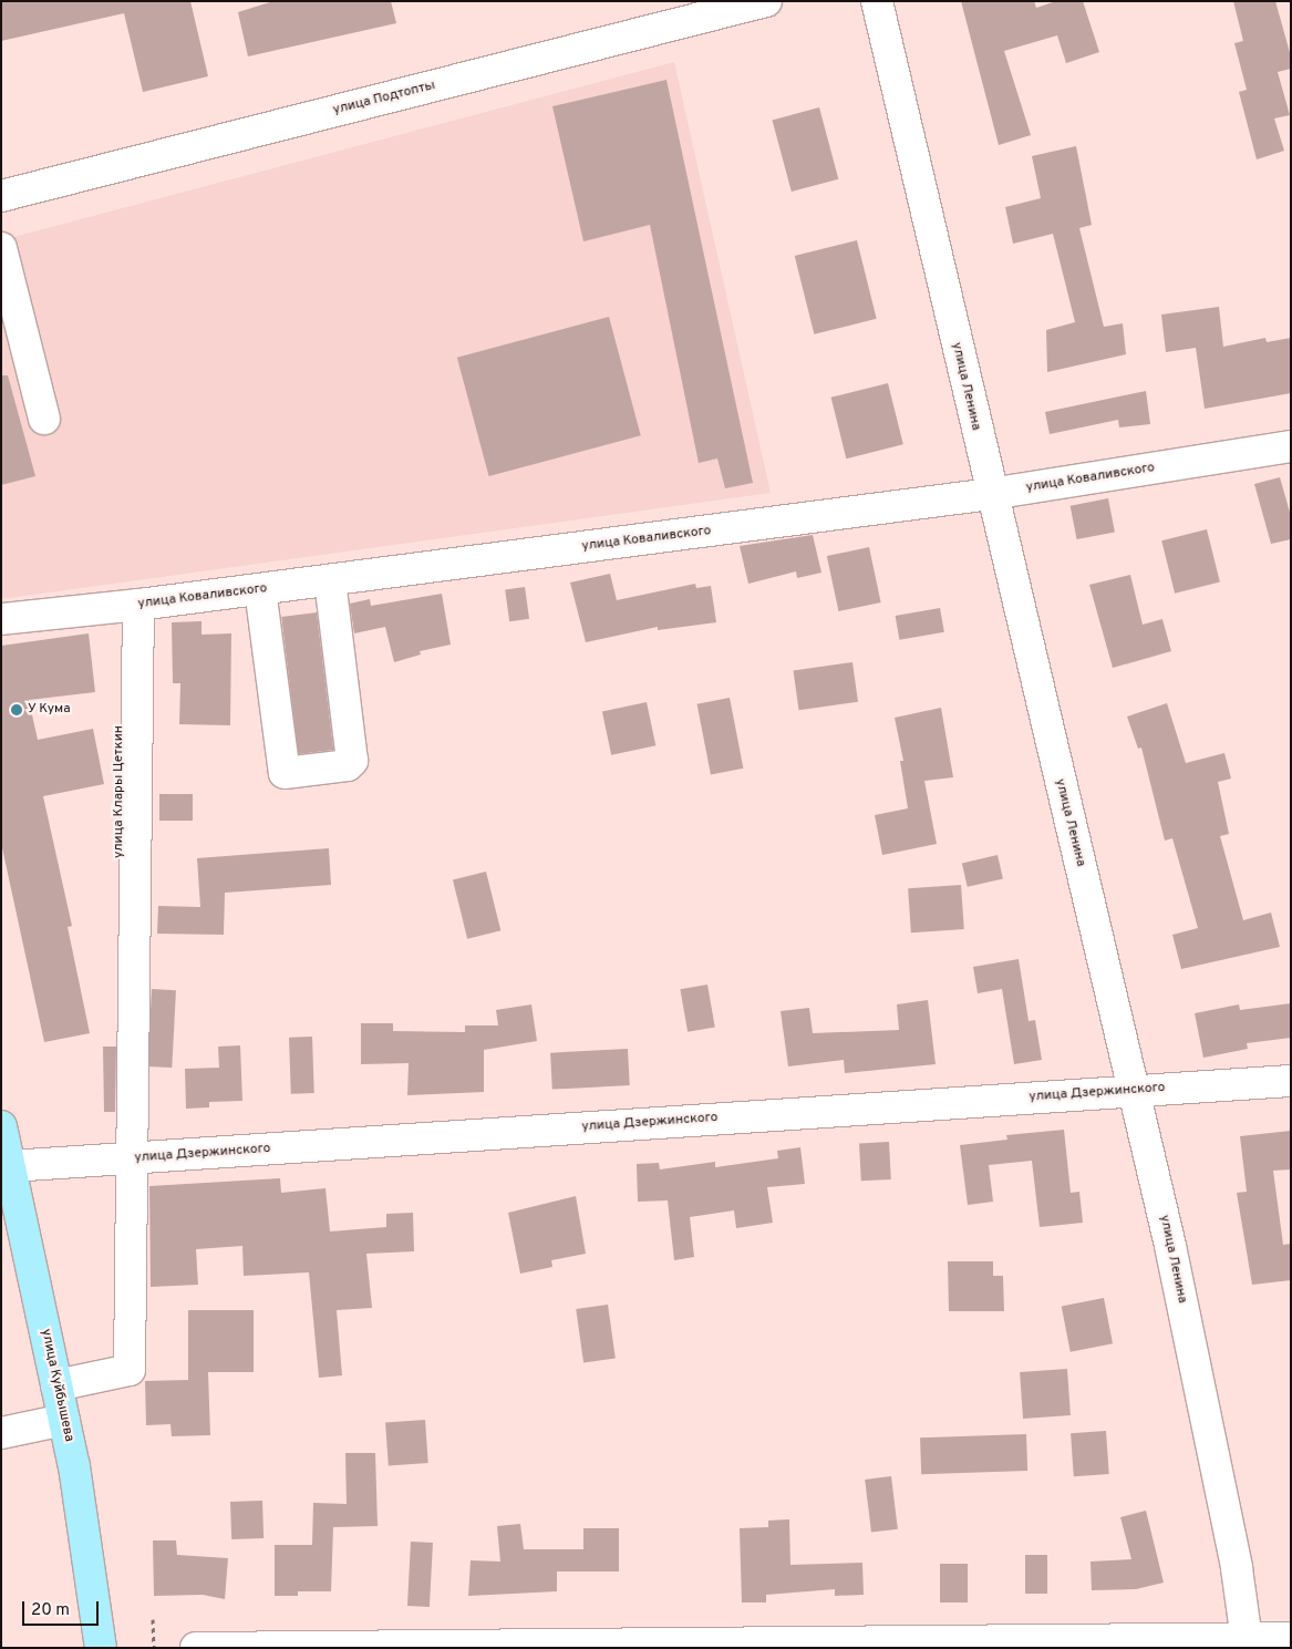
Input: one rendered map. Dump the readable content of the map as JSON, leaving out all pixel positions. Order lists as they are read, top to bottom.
{
  "streets": {
    "main road": ["улица Куйбышева"],
    "street": [
      "улица Подтопты",
      "улица Ленина",
      "улица Коваливского",
      "улица Клары Цеткин",
      "улица Дзержинского"
    ]
  },
  "crossings": [
    ["улица Ленина", "улица Коваливского"],
    ["улица Ленина", "улица Дзержинского"],
    ["улица Коваливского", "улица Клары Цеткин"],
    ["улица Дзержинского", "улица Куйбышева"]
  ],
  "places": ["У Кума"],
  "scale_bar": "20 m"
}
